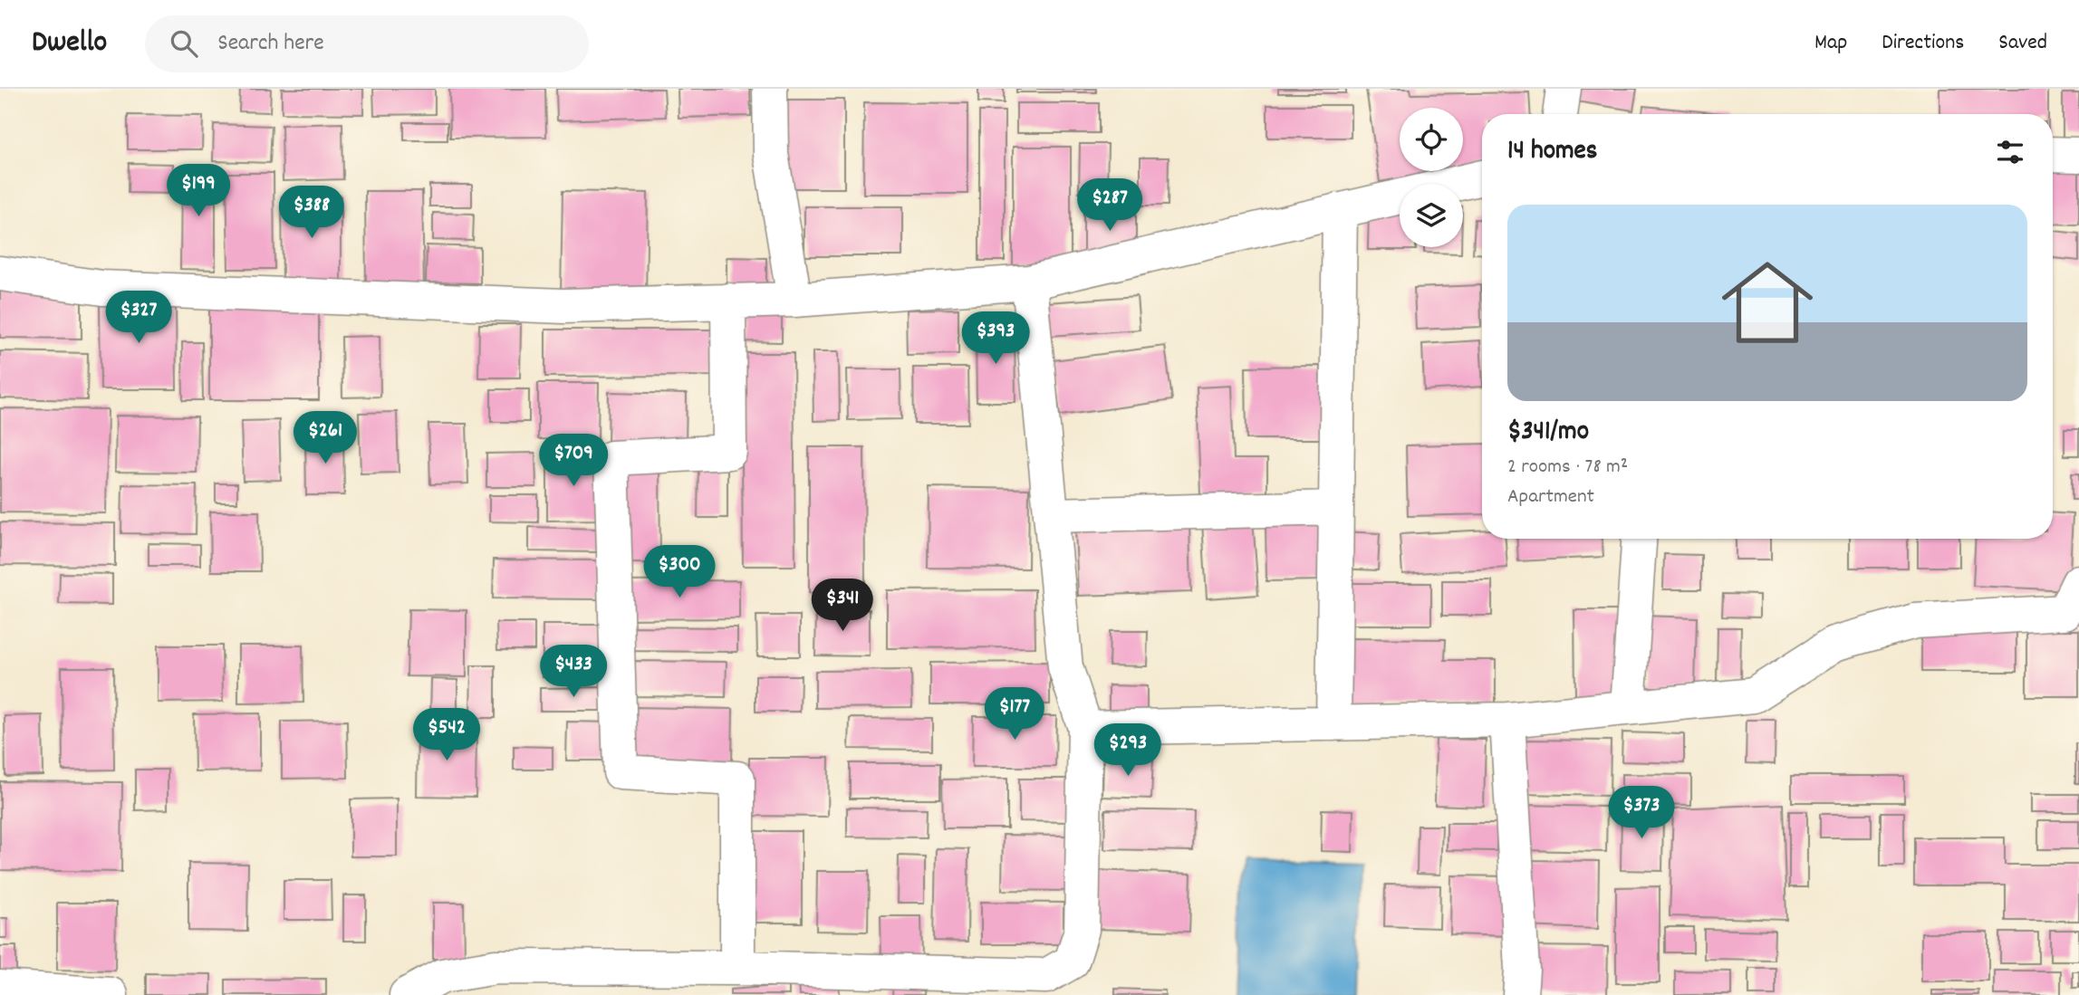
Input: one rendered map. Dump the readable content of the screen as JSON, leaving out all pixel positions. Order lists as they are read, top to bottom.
{
  "page": {
    "header": "Dwello",
    "search": "Search here",
    "nav": ["Map", "Directions", "Saved"],
    "heading": "14 homes",
    "price": [
      "$199",
      "$287",
      "$388",
      "$327",
      "$393",
      "$261",
      "$709",
      "$300",
      "$341",
      "$433",
      "$177",
      "$542",
      "$293",
      "$373"
    ],
    "list": [
      {
        "name": "$341/mo",
        "note": "2 rooms · 78 m² · Apartment"
      }
    ]
  }
}
